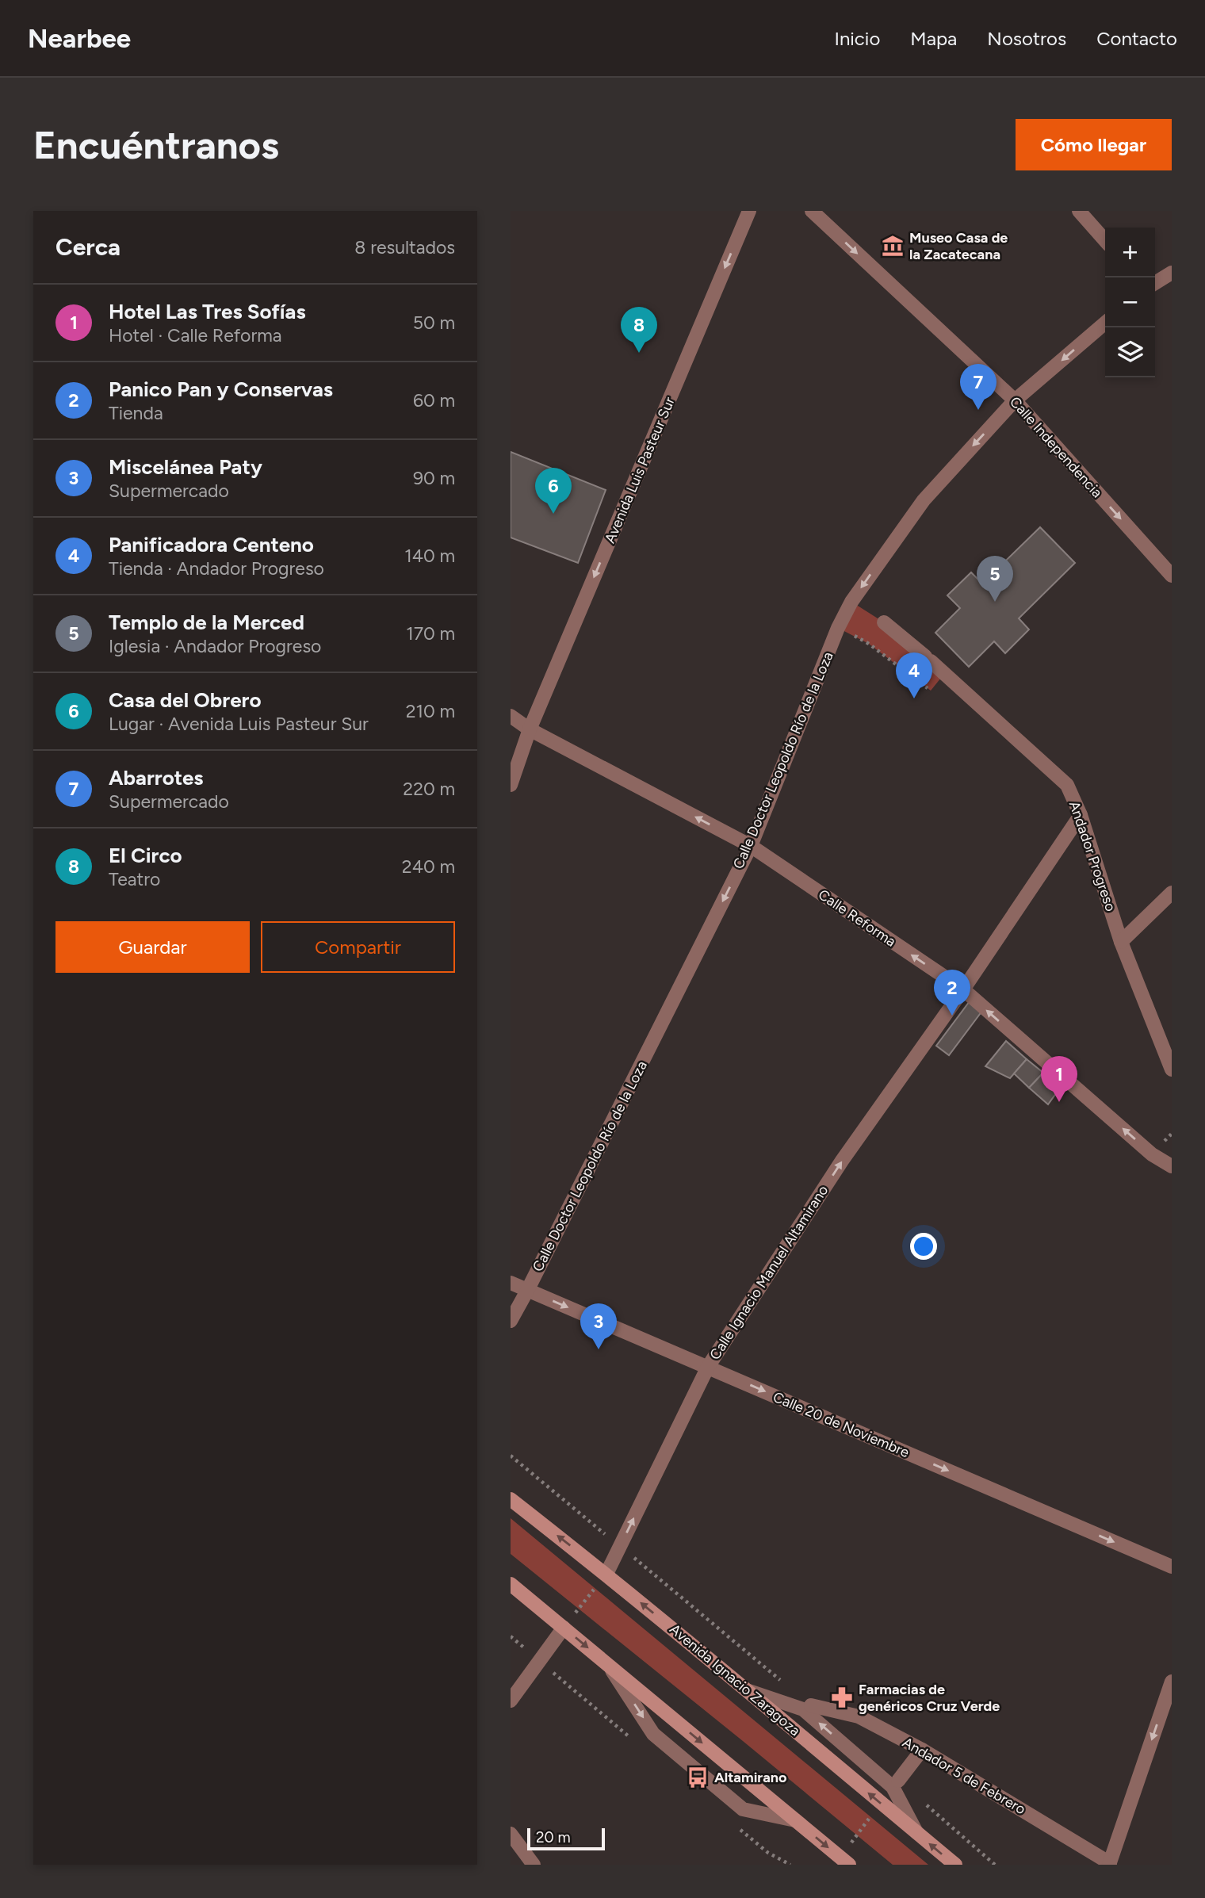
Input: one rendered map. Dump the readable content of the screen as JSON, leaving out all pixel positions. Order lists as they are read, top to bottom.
{
  "streets": {
    "main road": ["Avenida Ignacio Zaragoza"],
    "street": [
      "Calle Independencia",
      "Avenida Luis Pasteur Sur",
      "Calle Doctor Leopoldo Río de la Loza",
      "Andador Progreso",
      "Calle Reforma",
      "Calle Ignacio Manuel Altamirano",
      "Calle 20 de Noviembre",
      "Andador 5 de Febrero"
    ]
  },
  "crossings": [
    ["Calle Independencia", "Calle Doctor Leopoldo Río de la Loza"],
    ["Avenida Luis Pasteur Sur", "Calle Reforma"],
    ["Calle Doctor Leopoldo Río de la Loza", "Calle Reforma"],
    ["Calle Doctor Leopoldo Río de la Loza", "Calle 20 de Noviembre"],
    ["Andador Progreso", "Calle Ignacio Manuel Altamirano"],
    ["Calle Reforma", "Calle Ignacio Manuel Altamirano"],
    ["Calle Ignacio Manuel Altamirano", "Calle 20 de Noviembre"],
    ["Calle Ignacio Manuel Altamirano", "Avenida Ignacio Zaragoza"]
  ],
  "one_way": [
    "Calle Independencia",
    "Avenida Luis Pasteur Sur",
    "Calle Doctor Leopoldo Río de la Loza",
    "Calle Reforma",
    "Calle Ignacio Manuel Altamirano",
    "Calle 20 de Noviembre"
  ],
  "places": {
    "museum": ["Museo Casa de la Zacatecana"],
    "pharmacy": ["Farmacias de genéricos Cruz Verde"],
    "bus stop": ["Altamirano"]
  },
  "scale_bar": "20 m",
  "page": {
    "header": "Nearbee",
    "nav": [
      "Inicio",
      "Mapa",
      "Nosotros",
      "Contacto"
    ],
    "buttons": [
      "Cómo llegar",
      ["Guardar", "Compartir"]
    ],
    "title": "Encuéntranos",
    "heading": ["Cerca", "8 resultados"],
    "map_buttons": ["+", "−"],
    "list": [
      {
        "mark": "1",
        "name": "Hotel Las Tres Sofías",
        "note": "Hotel · Calle Reforma",
        "value": "50 m"
      },
      {
        "mark": "2",
        "name": "Panico Pan y Conservas",
        "note": "Tienda",
        "value": "60 m"
      },
      {
        "mark": "3",
        "name": "Miscelánea Paty",
        "note": "Supermercado",
        "value": "90 m"
      },
      {
        "mark": "4",
        "name": "Panificadora Centeno",
        "note": "Tienda · Andador Progreso",
        "value": "140 m"
      },
      {
        "mark": "5",
        "name": "Templo de la Merced",
        "note": "Iglesia · Andador Progreso",
        "value": "170 m"
      },
      {
        "mark": "6",
        "name": "Casa del Obrero",
        "note": "Lugar · Avenida Luis Pasteur Sur",
        "value": "210 m"
      },
      {
        "mark": "7",
        "name": "Abarrotes",
        "note": "Supermercado",
        "value": "220 m"
      },
      {
        "mark": "8",
        "name": "El Circo",
        "note": "Teatro",
        "value": "240 m"
      }
    ],
    "pins": [
      "8",
      "7",
      "6",
      "5",
      "4",
      "2",
      "1",
      "3"
    ],
    "scale": "20 m"
  }
}
